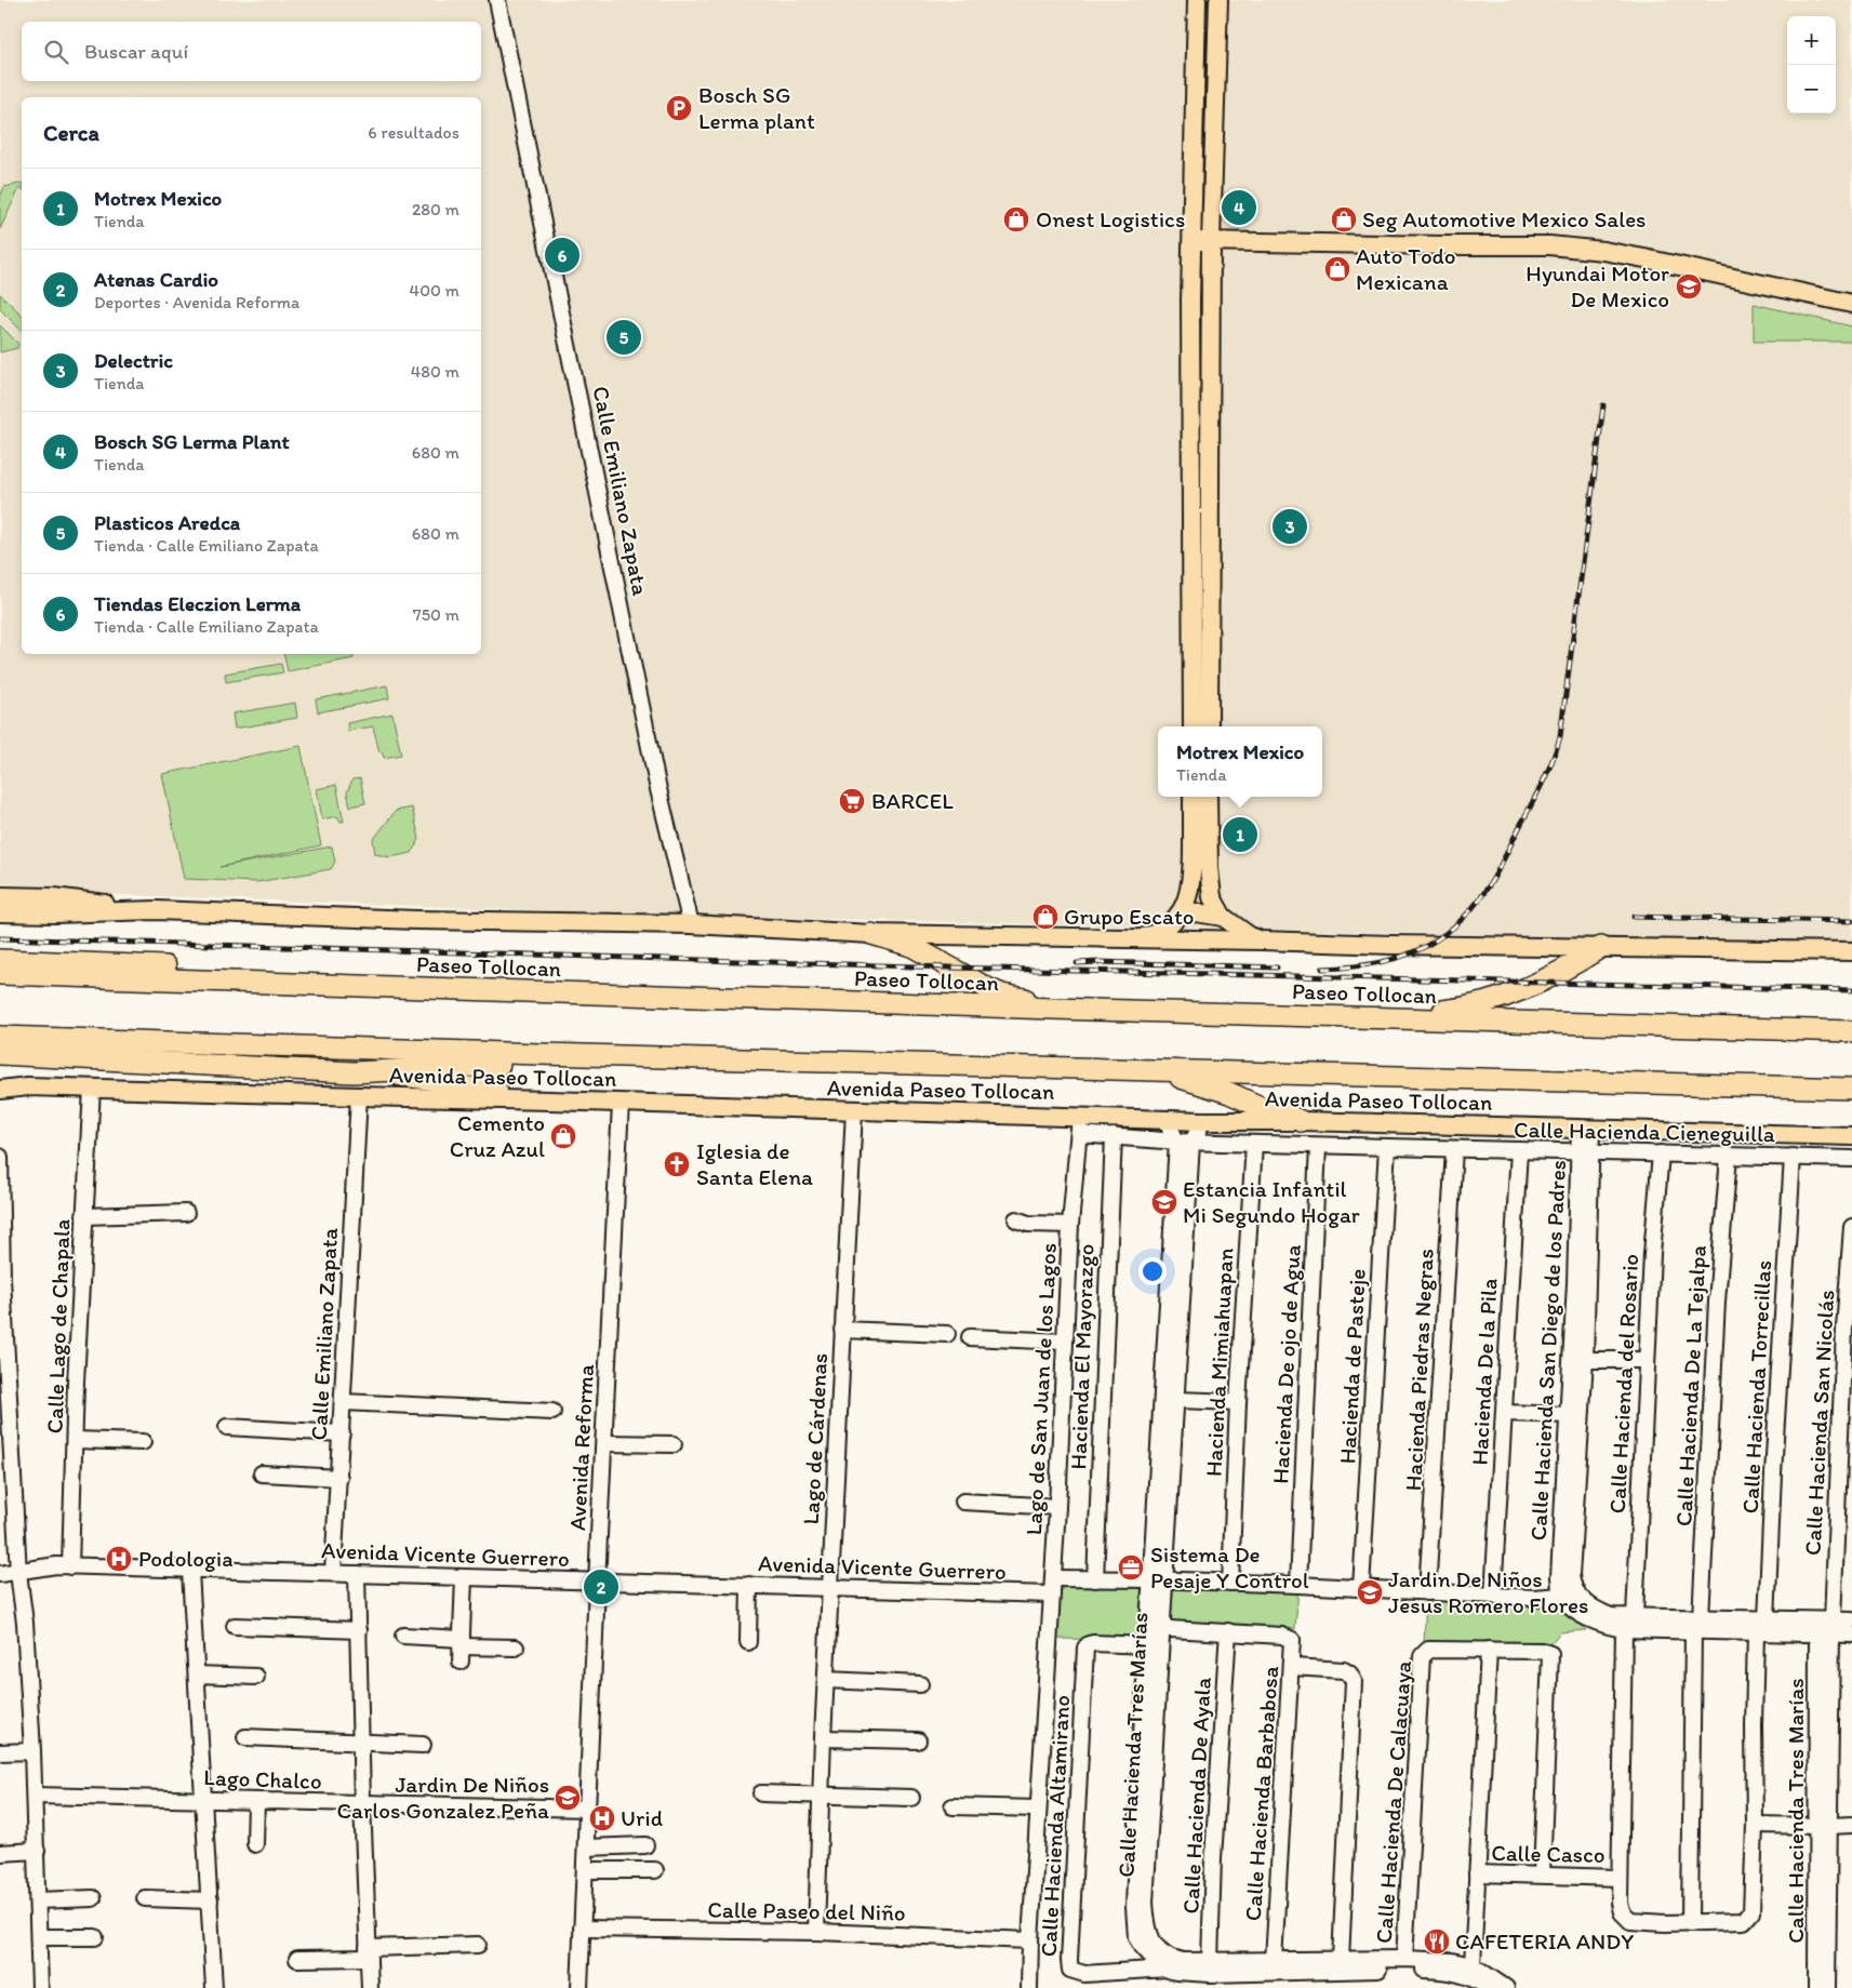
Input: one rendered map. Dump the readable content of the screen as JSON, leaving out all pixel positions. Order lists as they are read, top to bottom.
{
  "streets": {
    "highway": ["Paseo Tollocan"],
    "main road": ["Avenida Paseo Tollocan"],
    "street": [
      "Calle Emiliano Zapata",
      "Calle Hacienda Cieneguilla",
      "Calle Lago de Chapala",
      "Calle Hacienda San Diego de los Padres",
      "Hacienda El Mayorazgo",
      "Hacienda Mimiahuapan",
      "Hacienda De ojo de Agua",
      "Hacienda de Pasteje",
      "Hacienda Piedras Negras",
      "Hacienda De la Pila",
      "Calle Hacienda del Rosario",
      "Calle Hacienda De La Tejalpa",
      "Calle Hacienda Torrecillas",
      "Lago de San Juan de los Lagos",
      "Calle Hacienda San Nicolás",
      "Lago de Cárdenas",
      "Avenida Reforma",
      "Avenida Vicente Guerrero",
      "Calle Hacienda Tres Marías",
      "Lago Chalco",
      "Calle Hacienda Barbabosa",
      "Calle Hacienda De Ayala",
      "Calle Hacienda De Calacuaya",
      "Calle Hacienda Altamirano",
      "Calle Casco",
      "Calle Paseo del Niño"
    ]
  },
  "crossings": [
    ["Calle Emiliano Zapata", "Avenida Paseo Tollocan"],
    ["Calle Emiliano Zapata", "Avenida Vicente Guerrero"],
    ["Avenida Paseo Tollocan", "Calle Hacienda Cieneguilla"],
    ["Avenida Paseo Tollocan", "Calle Lago de Chapala"],
    ["Avenida Paseo Tollocan", "Calle Hacienda San Diego de los Padres"],
    ["Avenida Paseo Tollocan", "Lago de San Juan de los Lagos"],
    ["Avenida Paseo Tollocan", "Lago de Cárdenas"],
    ["Avenida Paseo Tollocan", "Avenida Reforma"],
    ["Avenida Paseo Tollocan", "Calle Hacienda Tres Marías"],
    ["Calle Hacienda Cieneguilla", "Calle Hacienda San Diego de los Padres"],
    ["Calle Hacienda Cieneguilla", "Hacienda El Mayorazgo"],
    ["Calle Hacienda Cieneguilla", "Hacienda Mimiahuapan"],
    ["Calle Hacienda Cieneguilla", "Hacienda De ojo de Agua"],
    ["Calle Hacienda Cieneguilla", "Hacienda de Pasteje"],
    ["Calle Hacienda Cieneguilla", "Hacienda Piedras Negras"],
    ["Calle Hacienda Cieneguilla", "Hacienda De la Pila"],
    ["Calle Hacienda Cieneguilla", "Calle Hacienda del Rosario"],
    ["Calle Hacienda Cieneguilla", "Calle Hacienda De La Tejalpa"],
    ["Calle Hacienda Cieneguilla", "Calle Hacienda Torrecillas"],
    ["Calle Hacienda Cieneguilla", "Lago de San Juan de los Lagos"],
    ["Calle Hacienda Cieneguilla", "Calle Hacienda Tres Marías"],
    ["Calle Lago de Chapala", "Avenida Vicente Guerrero"],
    ["Lago de San Juan de los Lagos", "Avenida Vicente Guerrero"],
    ["Lago de San Juan de los Lagos", "Calle Paseo del Niño"],
    ["Calle Hacienda San Nicolás", "Calle Hacienda Tres Marías"],
    ["Lago de Cárdenas", "Avenida Vicente Guerrero"],
    ["Lago de Cárdenas", "Calle Paseo del Niño"],
    ["Avenida Reforma", "Avenida Vicente Guerrero"],
    ["Avenida Reforma", "Lago Chalco"],
    ["Avenida Reforma", "Calle Paseo del Niño"],
    ["Calle Hacienda Tres Marías", "Calle Hacienda Barbabosa"],
    ["Calle Hacienda Tres Marías", "Calle Hacienda De Ayala"],
    ["Calle Hacienda Tres Marías", "Calle Hacienda De Calacuaya"],
    ["Calle Hacienda Tres Marías", "Calle Hacienda Altamirano"],
    ["Calle Hacienda Barbabosa", "Calle Hacienda De Ayala"]
  ],
  "places": {
    "parking": ["Bosch SG Lerma plant"],
    "shop": [
      "Onest Logistics",
      "Seg Automotive Mexico Sales",
      "Auto Todo Mexicana",
      "Grupo Escato",
      "Cemento Cruz Azul"
    ],
    "school or university": [
      "Hyundai Motor De Mexico",
      "Estancia Infantil Mi Segundo Hogar",
      "Jardin De Niños Jesus Romero Flores",
      "Jardin De Niños Carlos Gonzalez Peña"
    ],
    "supermarket": ["BARCEL"],
    "church": ["Iglesia de Santa Elena"],
    "hospital": ["Podologia", "Urid"],
    "office": ["Sistema De Pesaje Y Control"],
    "restaurant": ["CAFETERIA ANDY"]
  },
  "page": {
    "map_buttons": ["+", "−"],
    "search": "Buscar aquí",
    "heading": ["Cerca", "6 resultados"],
    "list": [
      {
        "mark": "1",
        "name": "Motrex Mexico",
        "note": "Tienda",
        "value": "280 m"
      },
      {
        "mark": "2",
        "name": "Atenas Cardio",
        "note": "Deportes · Avenida Reforma",
        "value": "400 m"
      },
      {
        "mark": "3",
        "name": "Delectric",
        "note": "Tienda",
        "value": "480 m"
      },
      {
        "mark": "4",
        "name": "Bosch SG Lerma Plant",
        "note": "Tienda",
        "value": "680 m"
      },
      {
        "mark": "5",
        "name": "Plasticos Aredca",
        "note": "Tienda · Calle Emiliano Zapata",
        "value": "680 m"
      },
      {
        "mark": "6",
        "name": "Tiendas Eleczion Lerma",
        "note": "Tienda · Calle Emiliano Zapata",
        "value": "750 m"
      }
    ],
    "pins": [
      "4",
      "6",
      "5",
      "3",
      "1",
      "2"
    ],
    "popup": ["Motrex Mexico", "Tienda"]
  }
}
